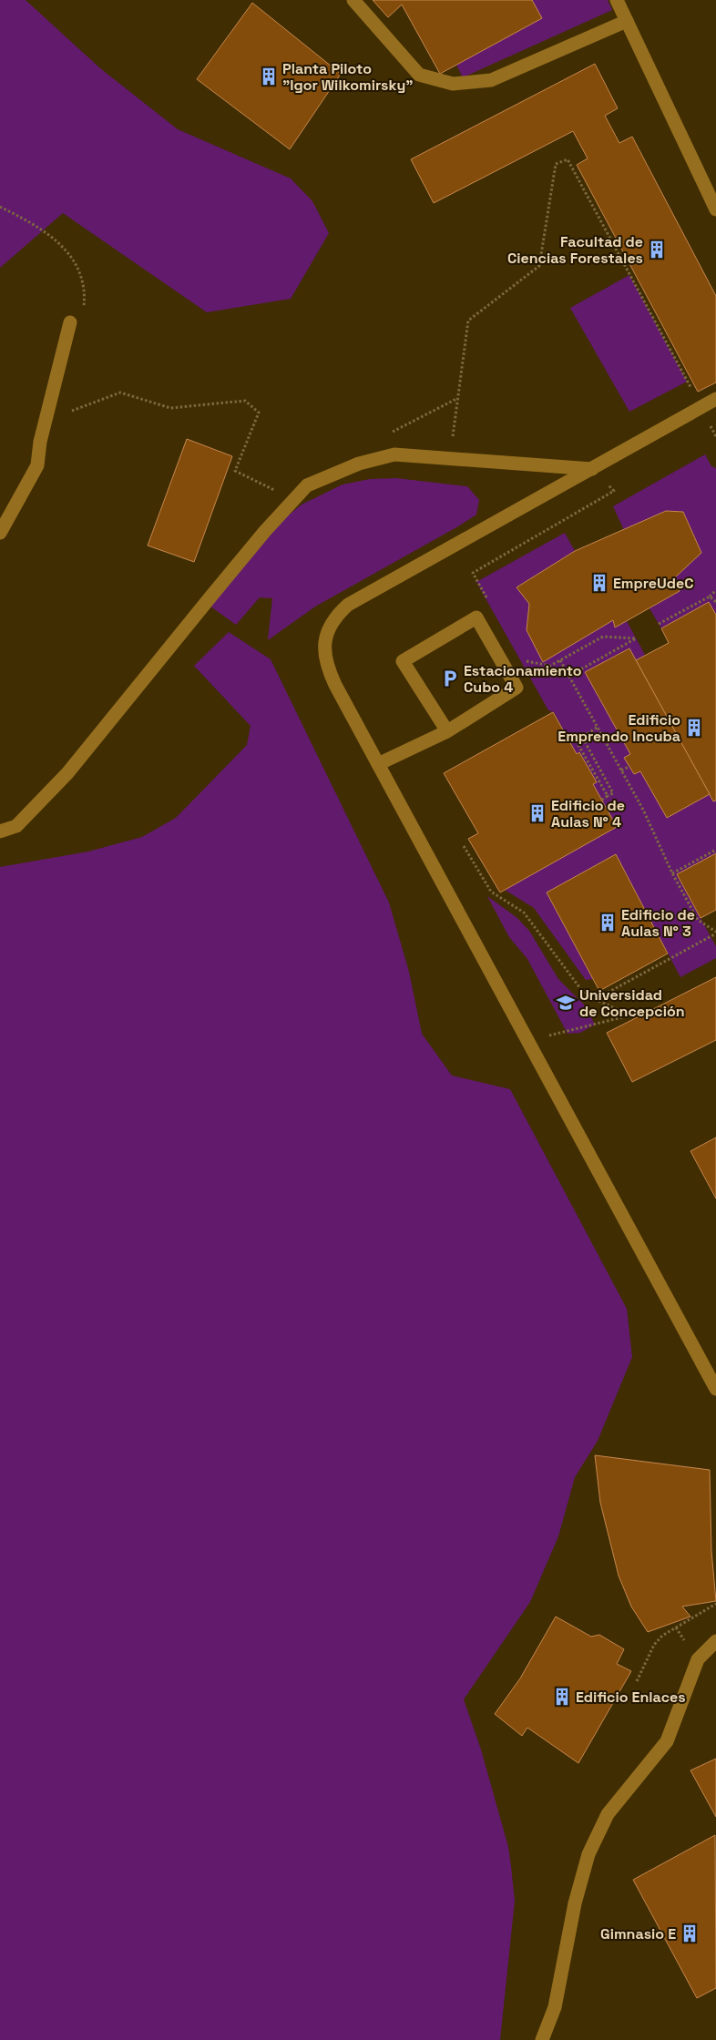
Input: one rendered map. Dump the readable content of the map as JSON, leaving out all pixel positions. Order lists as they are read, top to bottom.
{
  "places": {
    "building": [
      "Planta Piloto \"Igor Wilkomirsky\"",
      "Facultad de Ciencias Forestales",
      "EmpreUdeC",
      "Edificio Emprendo Incuba",
      "Edificio de Aulas N° 4",
      "Edificio de Aulas N° 3",
      "Edificio Enlaces",
      "Gimnasio E"
    ],
    "parking": ["Estacionamiento Cubo 4"],
    "school or university": ["Universidad de Concepción"]
  }
}
